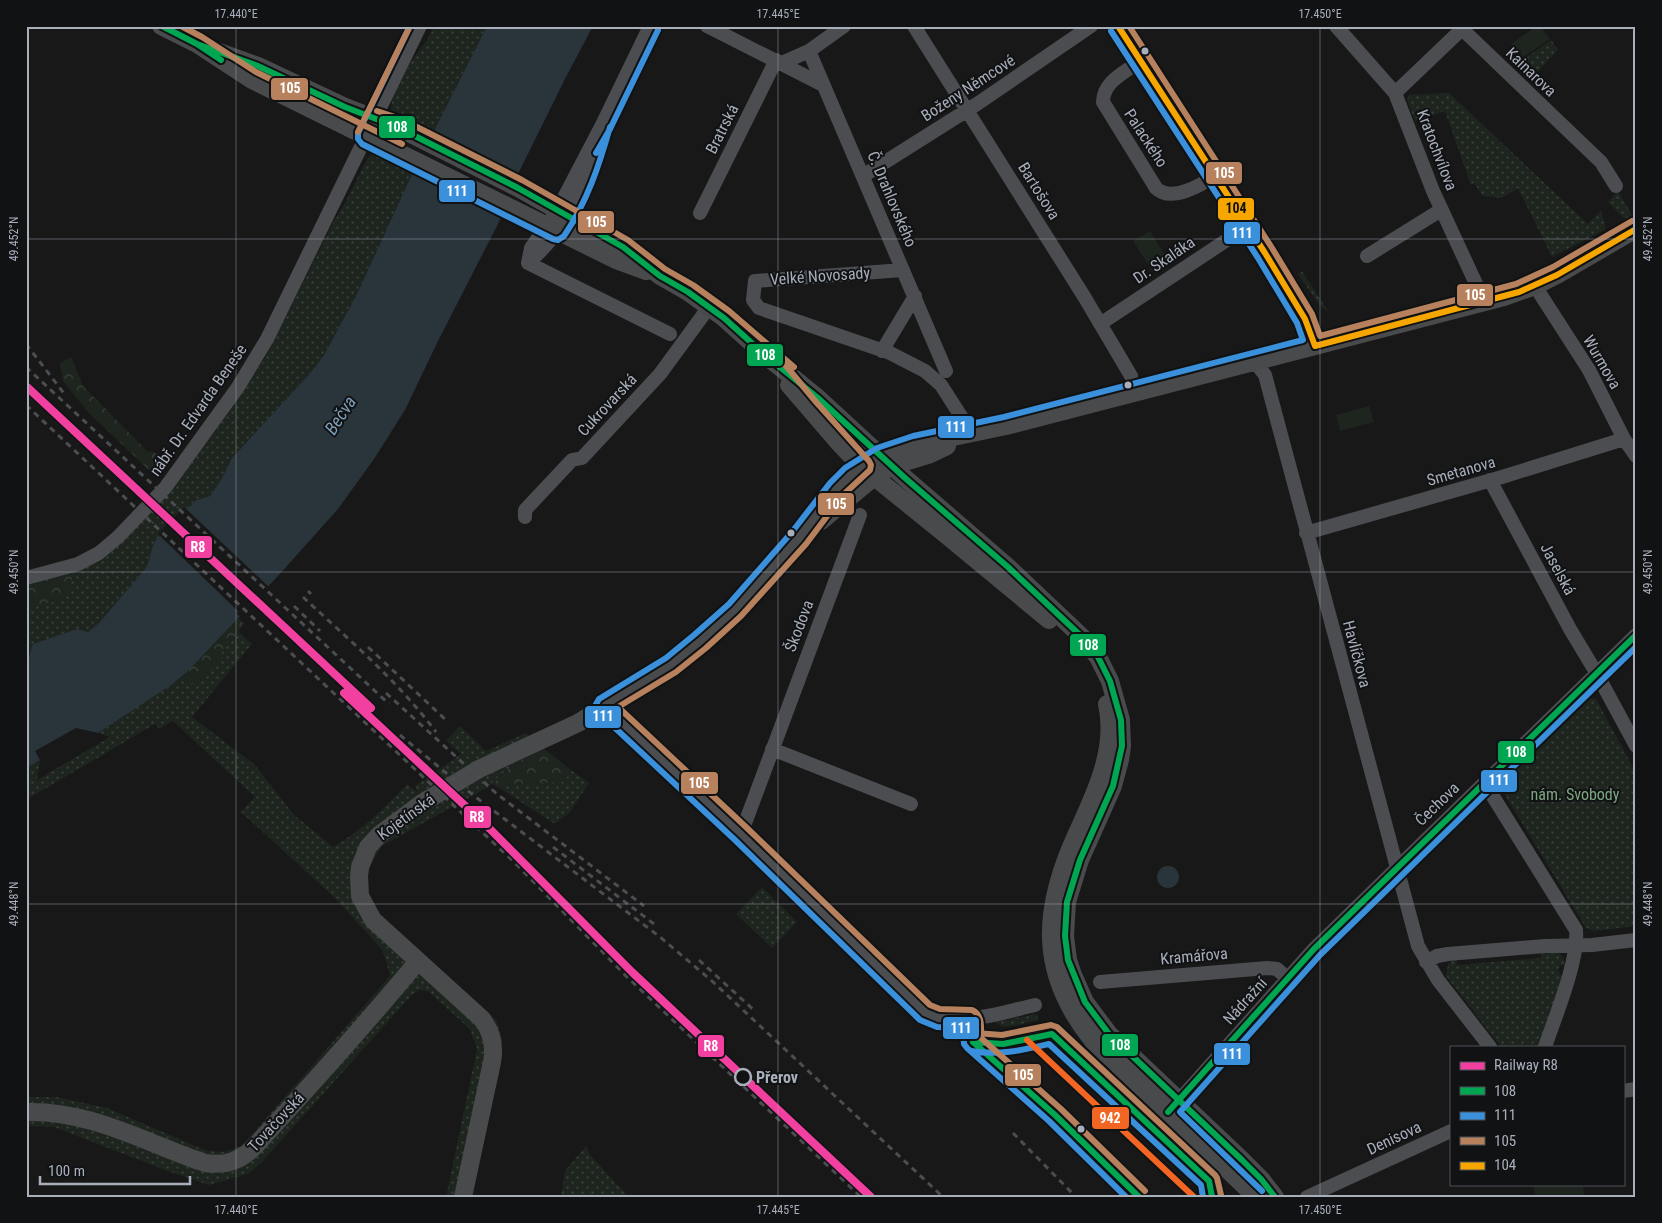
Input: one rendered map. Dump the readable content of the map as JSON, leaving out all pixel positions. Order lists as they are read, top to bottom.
{
  "streets": {
    "main road": ["Kojetínská", "Tovačovská"],
    "street": [
      "Kainarova",
      "Boženy Němcové",
      "Bratrská",
      "Palackého",
      "Kratochvílova",
      "Bartošova",
      "Č. Drahlovského",
      "Dr. Skaláka",
      "Velké Novosady",
      "Wurmova",
      "Cukrovarská",
      "nábř. Dr. Edvarda Beneše",
      "Smetanova",
      "Jaselská",
      "Škodova",
      "Havlíčkova",
      "Čechova",
      "Kramářova",
      "Nádražní",
      "Denisova"
    ]
  },
  "crossings": [
    ["Kainarova", "Kratochvílova"],
    ["Boženy Němcové", "Bartošova"],
    ["Boženy Němcové", "Č. Drahlovského"],
    ["Bartošova", "Dr. Skaláka"],
    ["Č. Drahlovského", "Velké Novosady"],
    ["Wurmova", "Smetanova"],
    ["Smetanova", "Jaselská"],
    ["Smetanova", "Havlíčkova"],
    ["Jaselská", "Čechova"],
    ["Havlíčkova", "Čechova"],
    ["Čechova", "Kramářova"],
    ["Čechova", "Nádražní"],
    ["Kojetínská", "Tovačovská"],
    ["Kramářova", "Nádražní"]
  ],
  "water": ["Bečva"],
  "parks": ["nám. Svobody"],
  "places": ["Přerov"],
  "lines": [
    "transit line 108",
    "transit line 111",
    "transit line 105",
    "transit line 104",
    "rail line R8",
    "transit line 942"
  ],
  "legend": [
    "Railway R8",
    "108",
    "111",
    "105",
    "104"
  ],
  "scale_bar": "100 m",
  "coordinates": [
    "17.440°E",
    "17.445°E",
    "17.450°E",
    "49.452°N",
    "49.450°N",
    "49.448°N"
  ]
}
